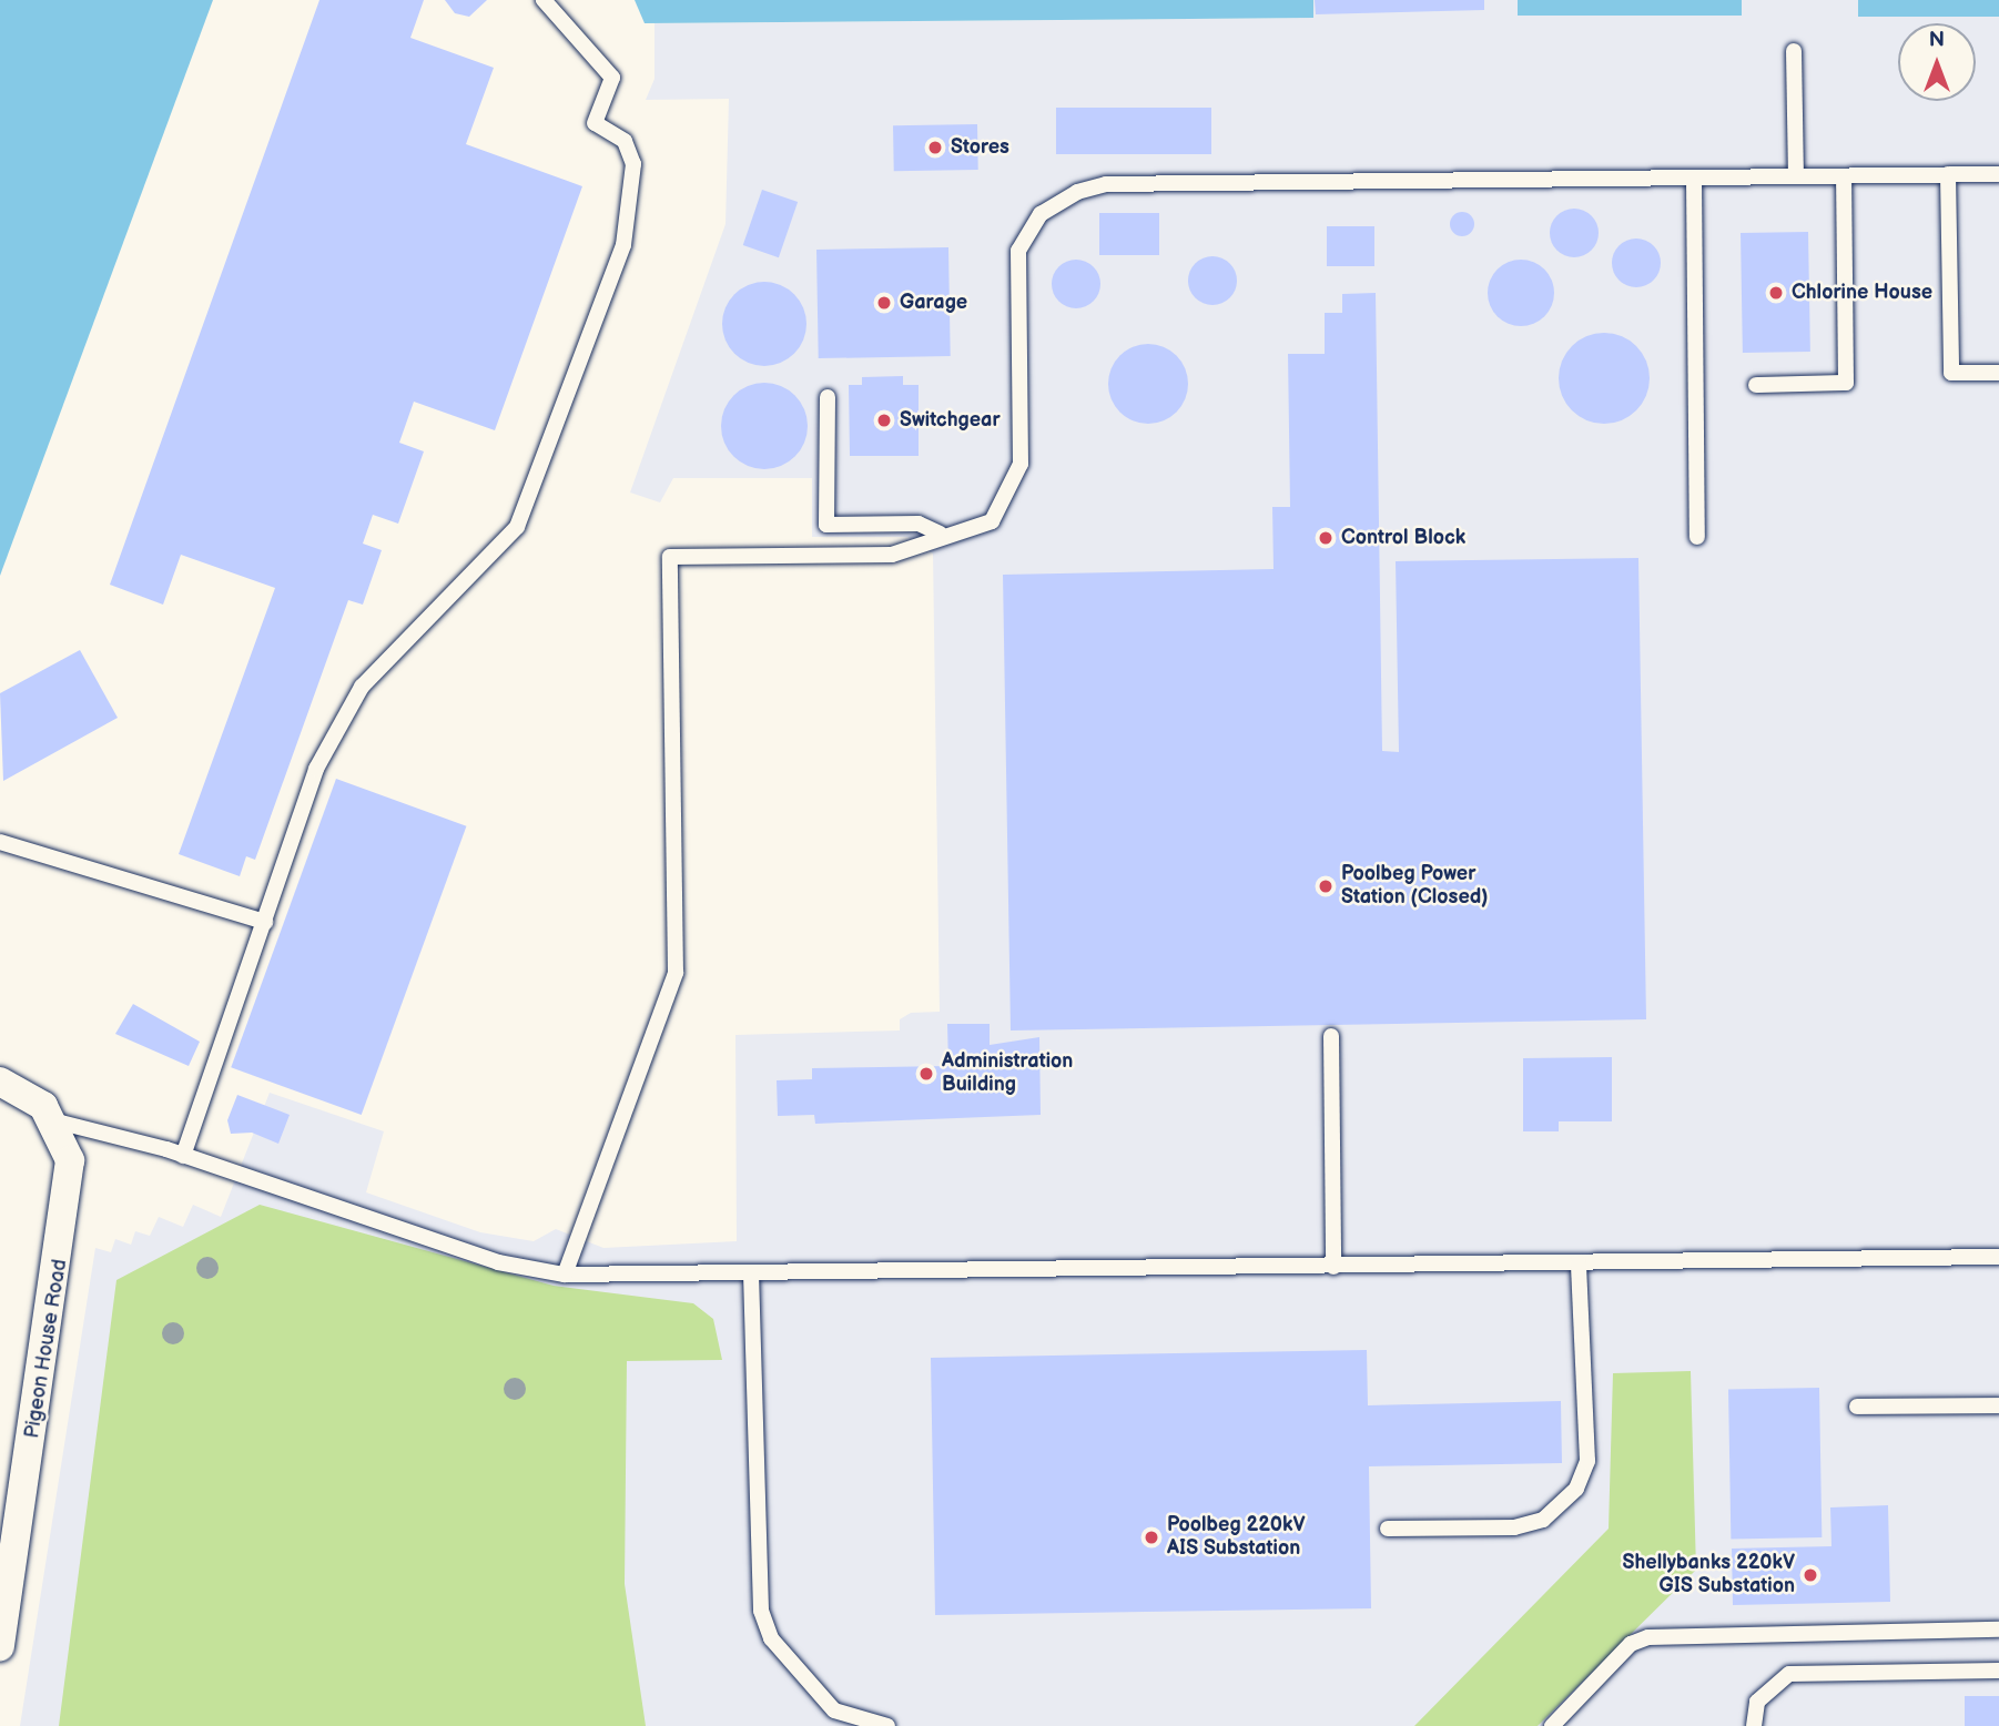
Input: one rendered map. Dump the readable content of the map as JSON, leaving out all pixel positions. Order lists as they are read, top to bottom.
{
  "streets": {
    "street": ["Pigeon House Road"]
  },
  "places": [
    "Stores",
    "Chlorine House",
    "Garage",
    "Switchgear",
    "Control Block",
    "Poolbeg Power Station (Closed)",
    "Administration Building",
    "Poolbeg 220kV AIS Substation",
    "Shellybanks 220kV GIS Substation"
  ],
  "north": "top"
}
